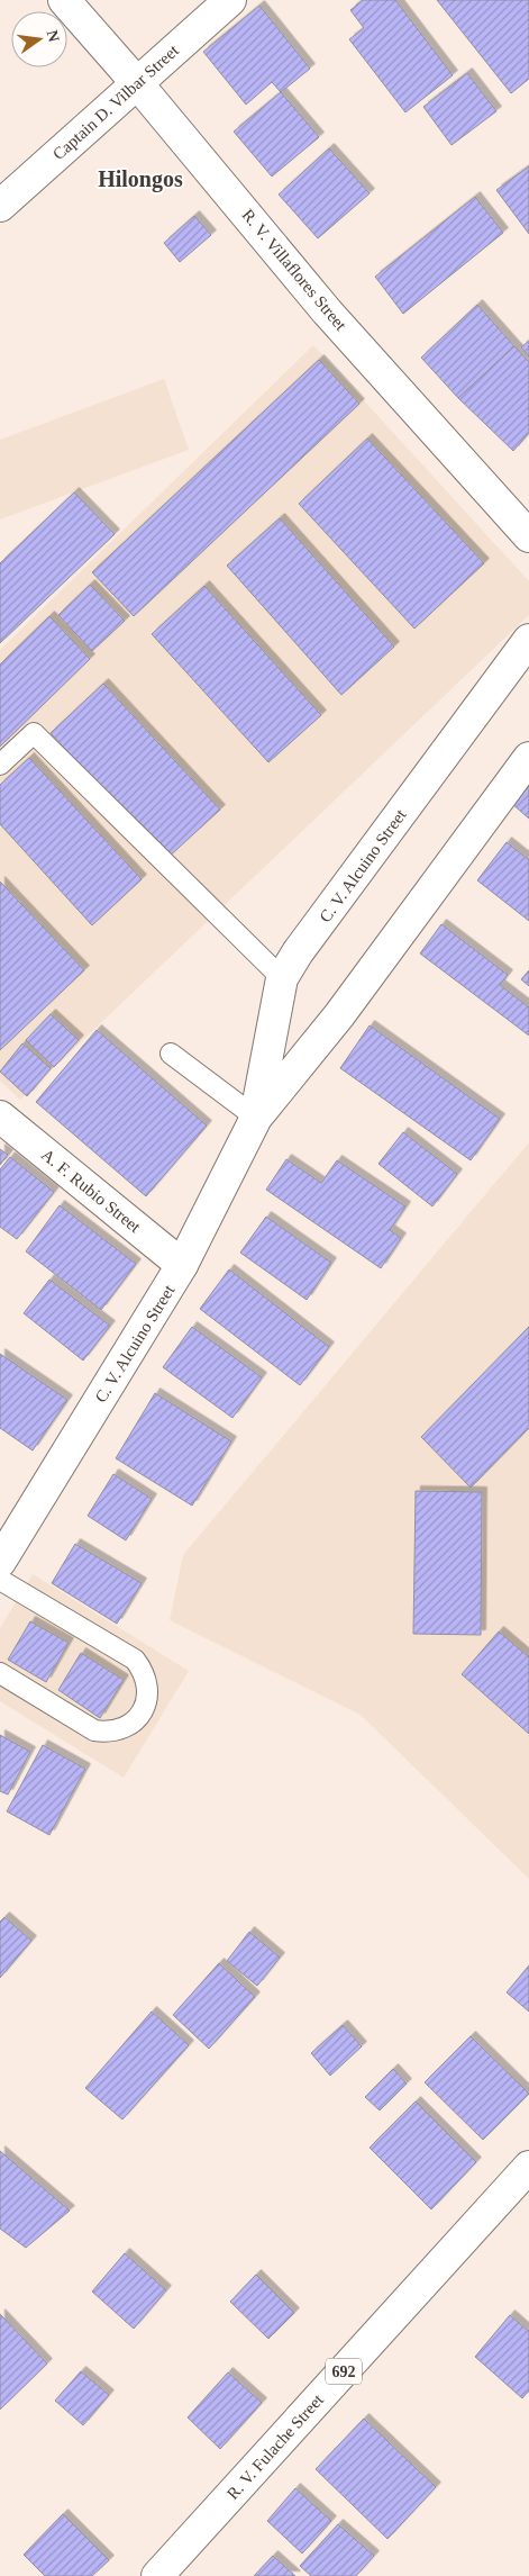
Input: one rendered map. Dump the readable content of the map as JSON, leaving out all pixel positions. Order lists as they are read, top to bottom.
{
  "streets": {
    "street": [
      "Captain D. Vilbar Street",
      "R. V. Villaflores Street",
      "C. V. Alcuino Street",
      "A. F. Rubio Street",
      "692",
      "R. V. Fulache Street"
    ]
  },
  "crossings": [
    ["Captain D. Vilbar Street", "R. V. Villaflores Street"],
    ["C. V. Alcuino Street", "A. F. Rubio Street"]
  ],
  "districts": ["Hilongos"],
  "north": "right"
}
